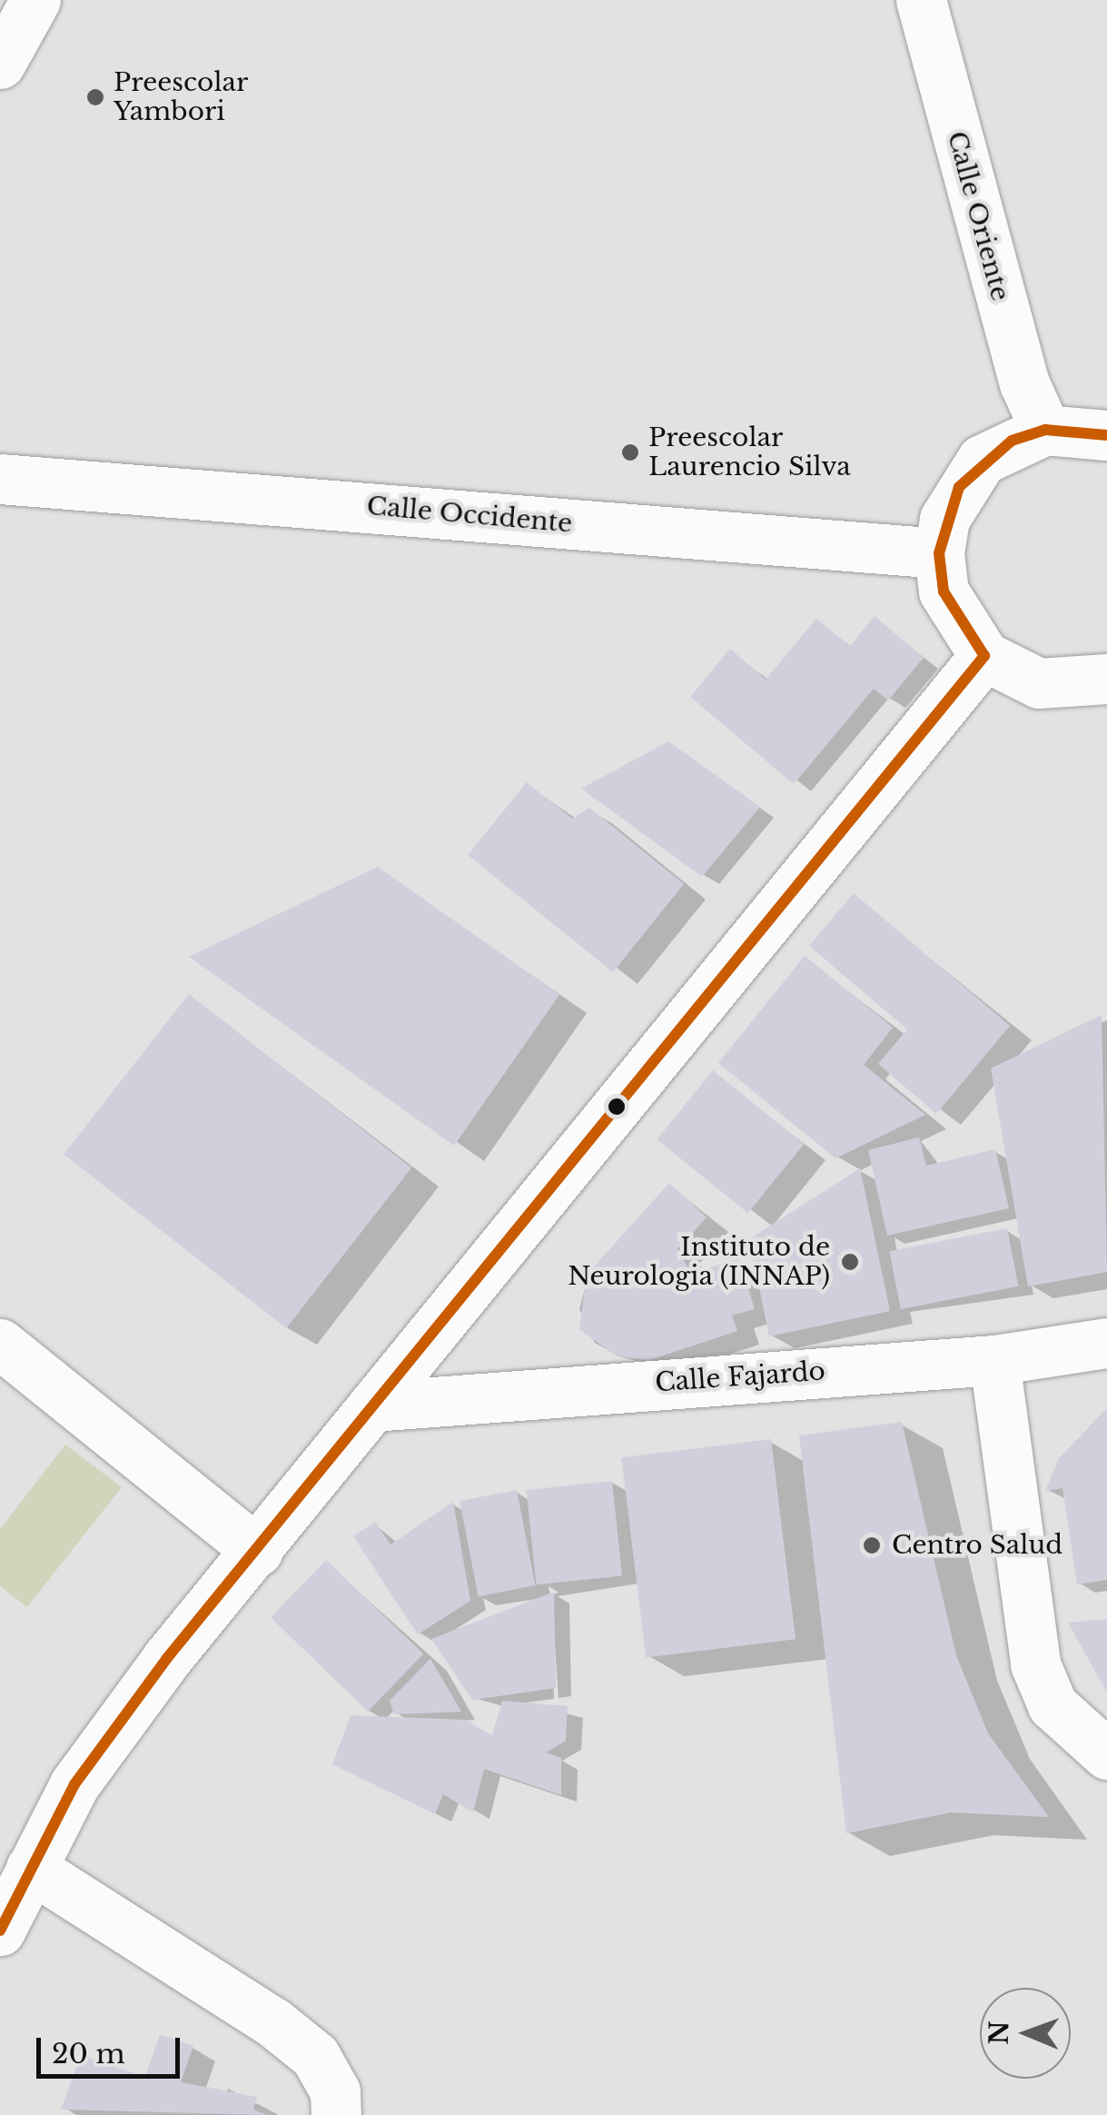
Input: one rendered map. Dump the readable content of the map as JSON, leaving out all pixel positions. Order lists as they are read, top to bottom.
{
  "streets": {
    "street": ["Calle Oriente", "Calle Occidente", "Calle Fajardo"]
  },
  "places": [
    "Preescolar Yambori",
    "Preescolar Laurencio Silva",
    "Instituto de Neurologia (INNAP)",
    "Centro Salud"
  ],
  "scale_bar": "20 m",
  "north": "left"
}
